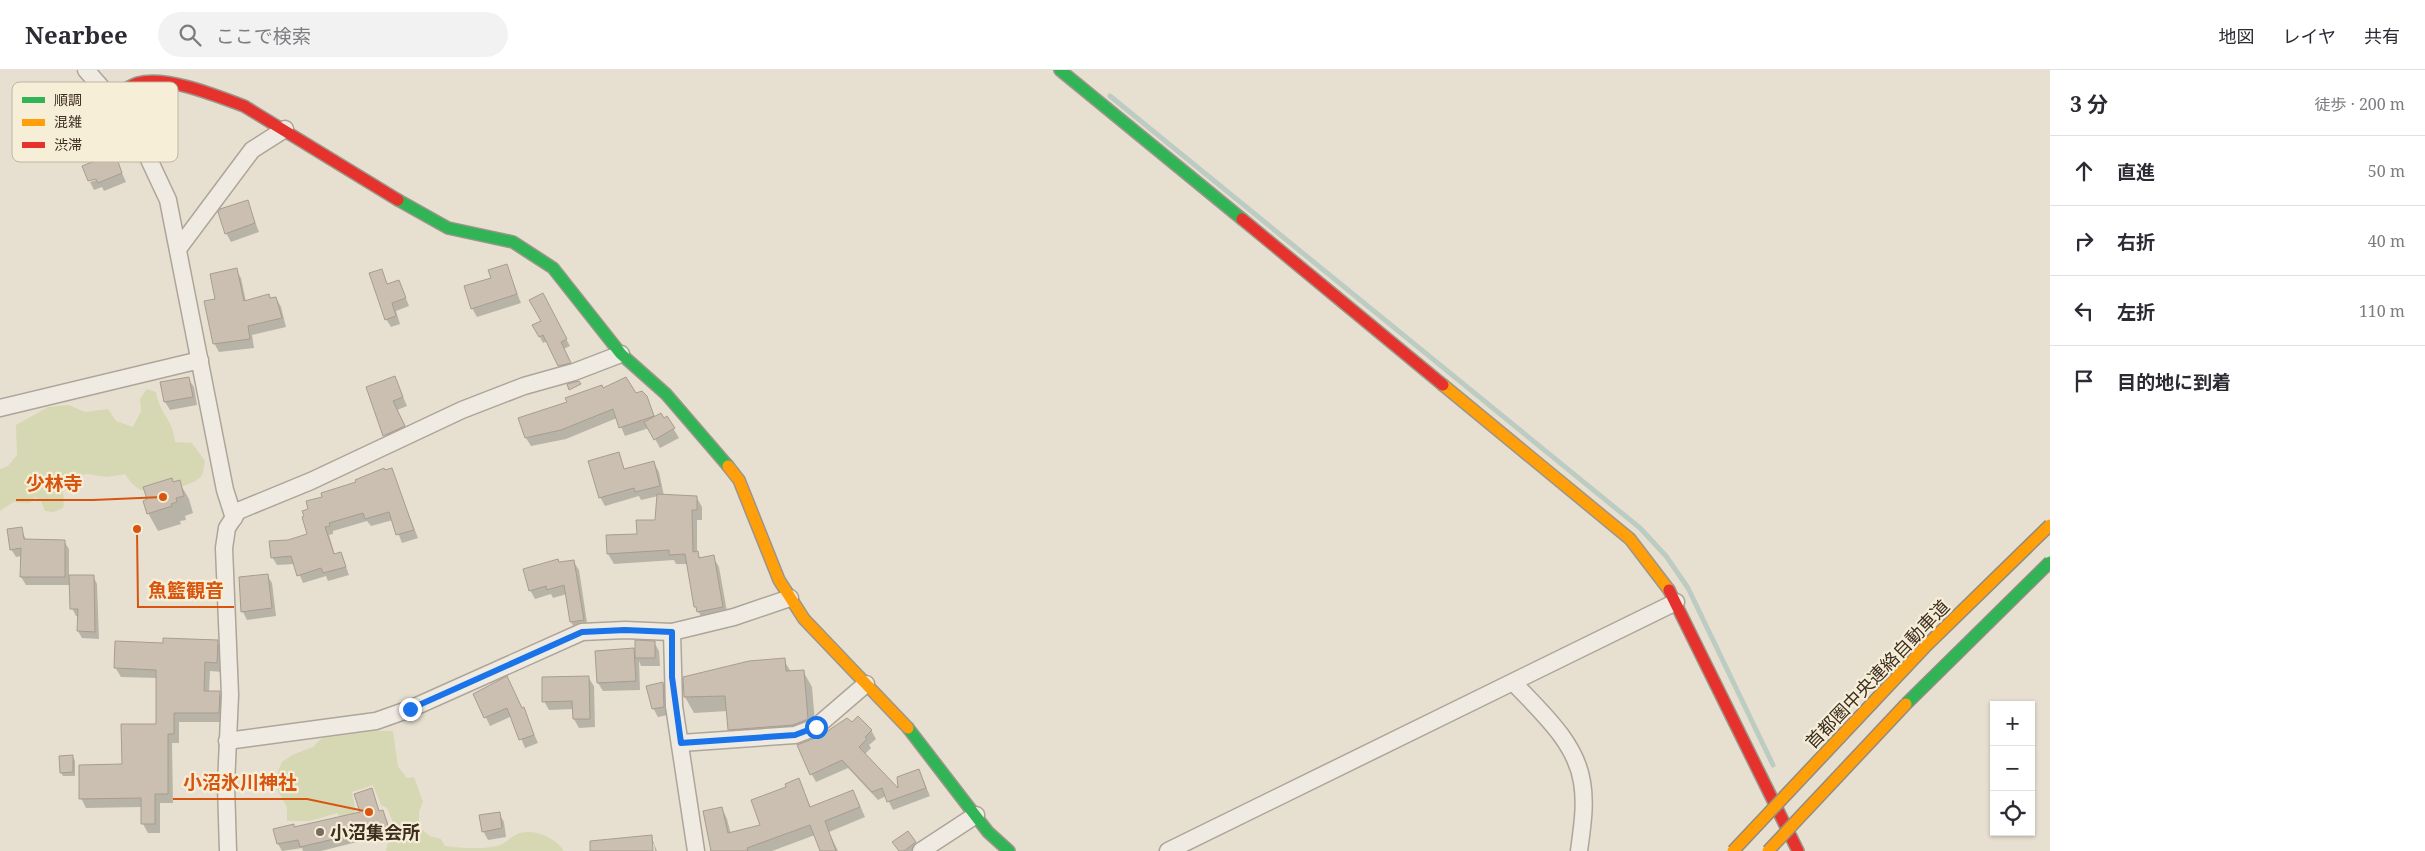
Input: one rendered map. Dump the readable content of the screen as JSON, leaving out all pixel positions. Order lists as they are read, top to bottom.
{
  "streets": {
    "main road": ["首都圏中央連絡自動車道"]
  },
  "places": [
    "少林寺",
    "魚籃観音",
    "小沼氷川神社",
    "小沼集会所"
  ],
  "legend": ["順調", "混雑", "渋滞"],
  "page": {
    "header": "Nearbee",
    "search": "ここで検索",
    "nav": ["地図", "レイヤ", "共有"],
    "heading": ["3 分", "徒歩 · 200 m"],
    "list": [
      ["直進", "50 m"],
      ["右折", "40 m"],
      ["左折", "110 m"],
      "目的地に到着"
    ],
    "map_buttons": ["+", "−"]
  }
}
